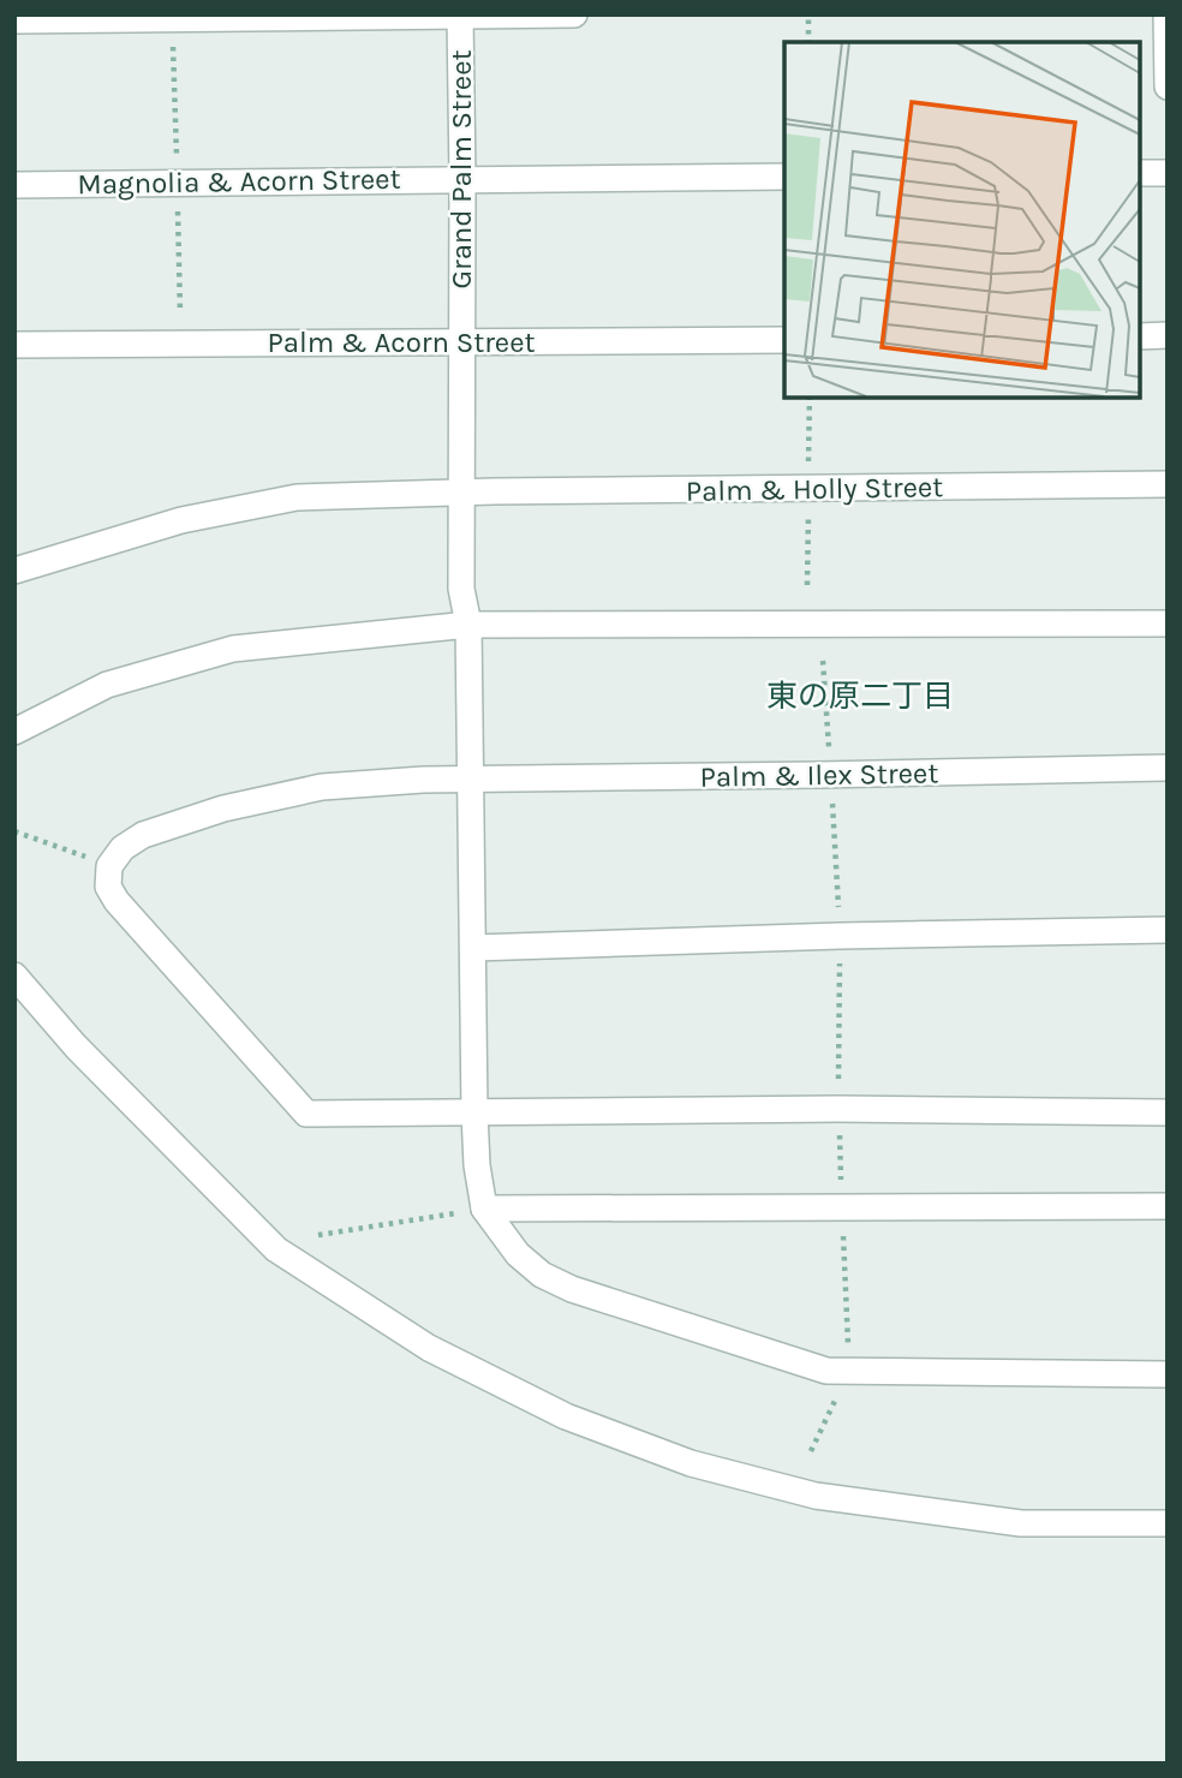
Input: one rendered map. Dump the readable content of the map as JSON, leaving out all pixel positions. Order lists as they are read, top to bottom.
{
  "streets": {
    "street": [
      "Grand Palm Street",
      "Magnolia & Acorn Street",
      "Palm & Acorn Street",
      "Palm & Holly Street",
      "Palm & Ilex Street"
    ]
  },
  "crossings": [
    ["Grand Palm Street", "Magnolia & Acorn Street"],
    ["Grand Palm Street", "Palm & Acorn Street"],
    ["Grand Palm Street", "Palm & Holly Street"],
    ["Grand Palm Street", "Palm & Ilex Street"]
  ],
  "districts": ["東の原二丁目"]
}
